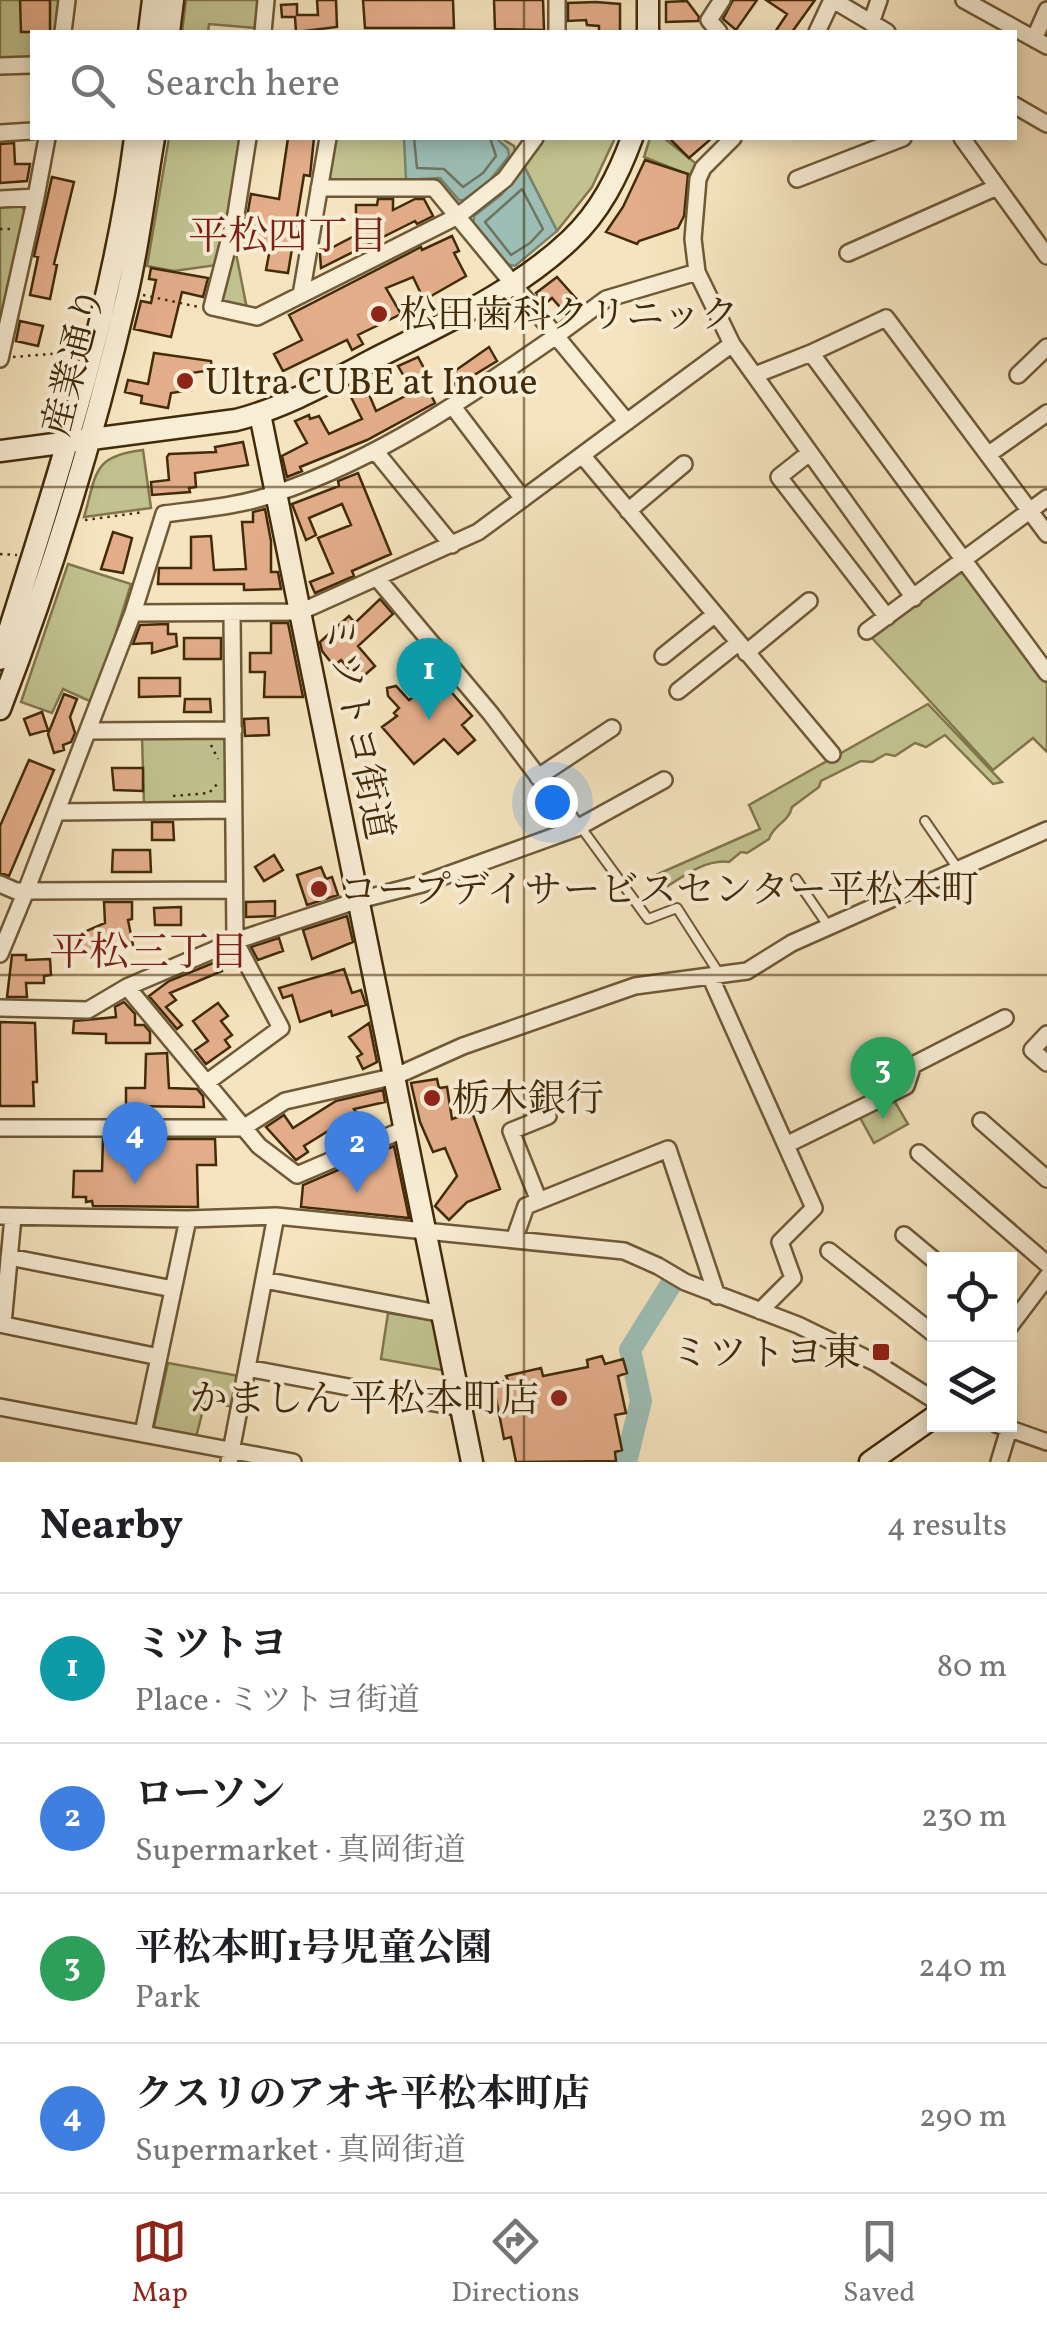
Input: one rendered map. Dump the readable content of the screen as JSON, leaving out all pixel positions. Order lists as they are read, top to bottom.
{
  "streets": {
    "street": ["産業通り", "ミツトヨ街道"]
  },
  "districts": ["平松四丁目", "平松三丁目"],
  "places": {
    "other": [
      "松田歯科クリニック",
      "Ultra CUBE at Inoue",
      "コープデイサービスセンター平松本町",
      "栃木銀行",
      "かましん 平松本町店"
    ],
    "transit": ["ミツトヨ東"]
  },
  "page": {
    "search": "Search here",
    "pins": [
      "1",
      "3",
      "4",
      "2"
    ],
    "heading": ["Nearby", "4 results"],
    "list": [
      {
        "mark": "1",
        "name": "ミツトヨ",
        "note": "Place · ミツトヨ街道",
        "value": "80 m"
      },
      {
        "mark": "2",
        "name": "ローソン",
        "note": "Supermarket · 真岡街道",
        "value": "230 m"
      },
      {
        "mark": "3",
        "name": "平松本町1号児童公園",
        "note": "Park",
        "value": "240 m"
      },
      {
        "mark": "4",
        "name": "クスリのアオキ平松本町店",
        "note": "Supermarket · 真岡街道",
        "value": "290 m"
      }
    ],
    "nav": ["Map", "Directions", "Saved"]
  }
}
